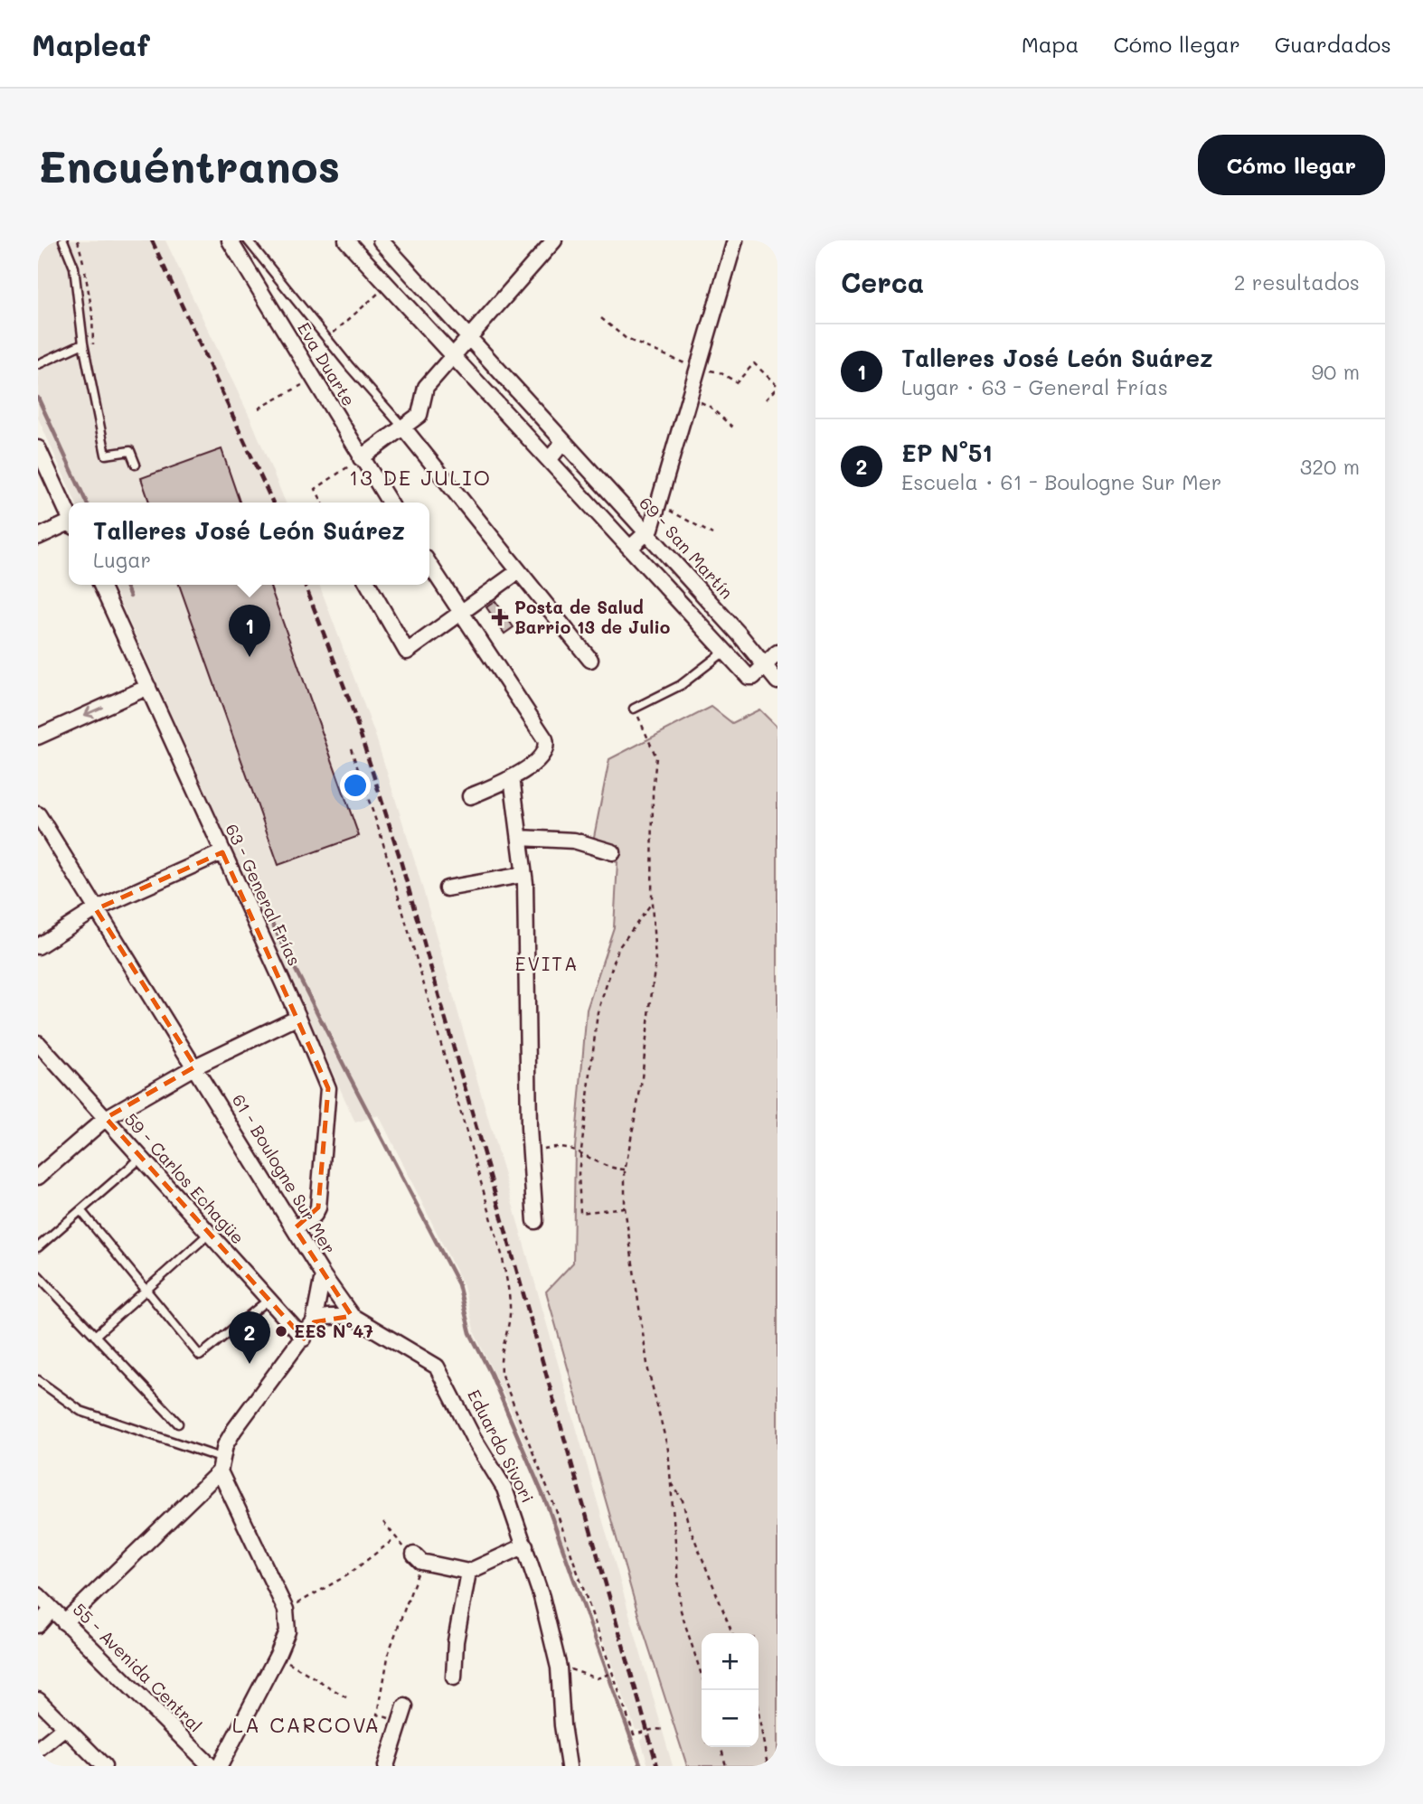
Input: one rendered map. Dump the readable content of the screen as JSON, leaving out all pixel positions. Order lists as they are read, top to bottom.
{
  "streets": {
    "street": [
      "Eva Duarte",
      "69 - San Martín",
      "63 - General Frías",
      "61 - Boulogne Sur Mer",
      "59 - Carlos Echagüe",
      "Eduardo Sivori",
      "55 - Avenida Central"
    ]
  },
  "crossings": [
    ["63 - General Frías", "61 - Boulogne Sur Mer"],
    ["61 - Boulogne Sur Mer", "59 - Carlos Echagüe"],
    ["61 - Boulogne Sur Mer", "Eduardo Sivori"],
    ["61 - Boulogne Sur Mer", "55 - Avenida Central"]
  ],
  "districts": ["13 DE JULIO", "EVITA", "LA CARCOVA"],
  "places": {
    "health": ["Posta de Salud Barrio 13 de Julio"],
    "other": ["EES N°47"]
  },
  "page": {
    "header": "Mapleaf",
    "nav": ["Mapa", "Cómo llegar", "Guardados"],
    "buttons": "Cómo llegar",
    "title": "Encuéntranos",
    "heading": ["Cerca", "2 resultados"],
    "list": [
      {
        "mark": "1",
        "name": "Talleres José León Suárez",
        "note": "Lugar · 63 - General Frías",
        "value": "90 m"
      },
      {
        "mark": "2",
        "name": "EP N°51",
        "note": "Escuela · 61 - Boulogne Sur Mer",
        "value": "320 m"
      }
    ],
    "popup": ["Talleres José León Suárez", "Lugar"],
    "pins": ["1", "2"],
    "map_buttons": ["+", "−"]
  }
}
